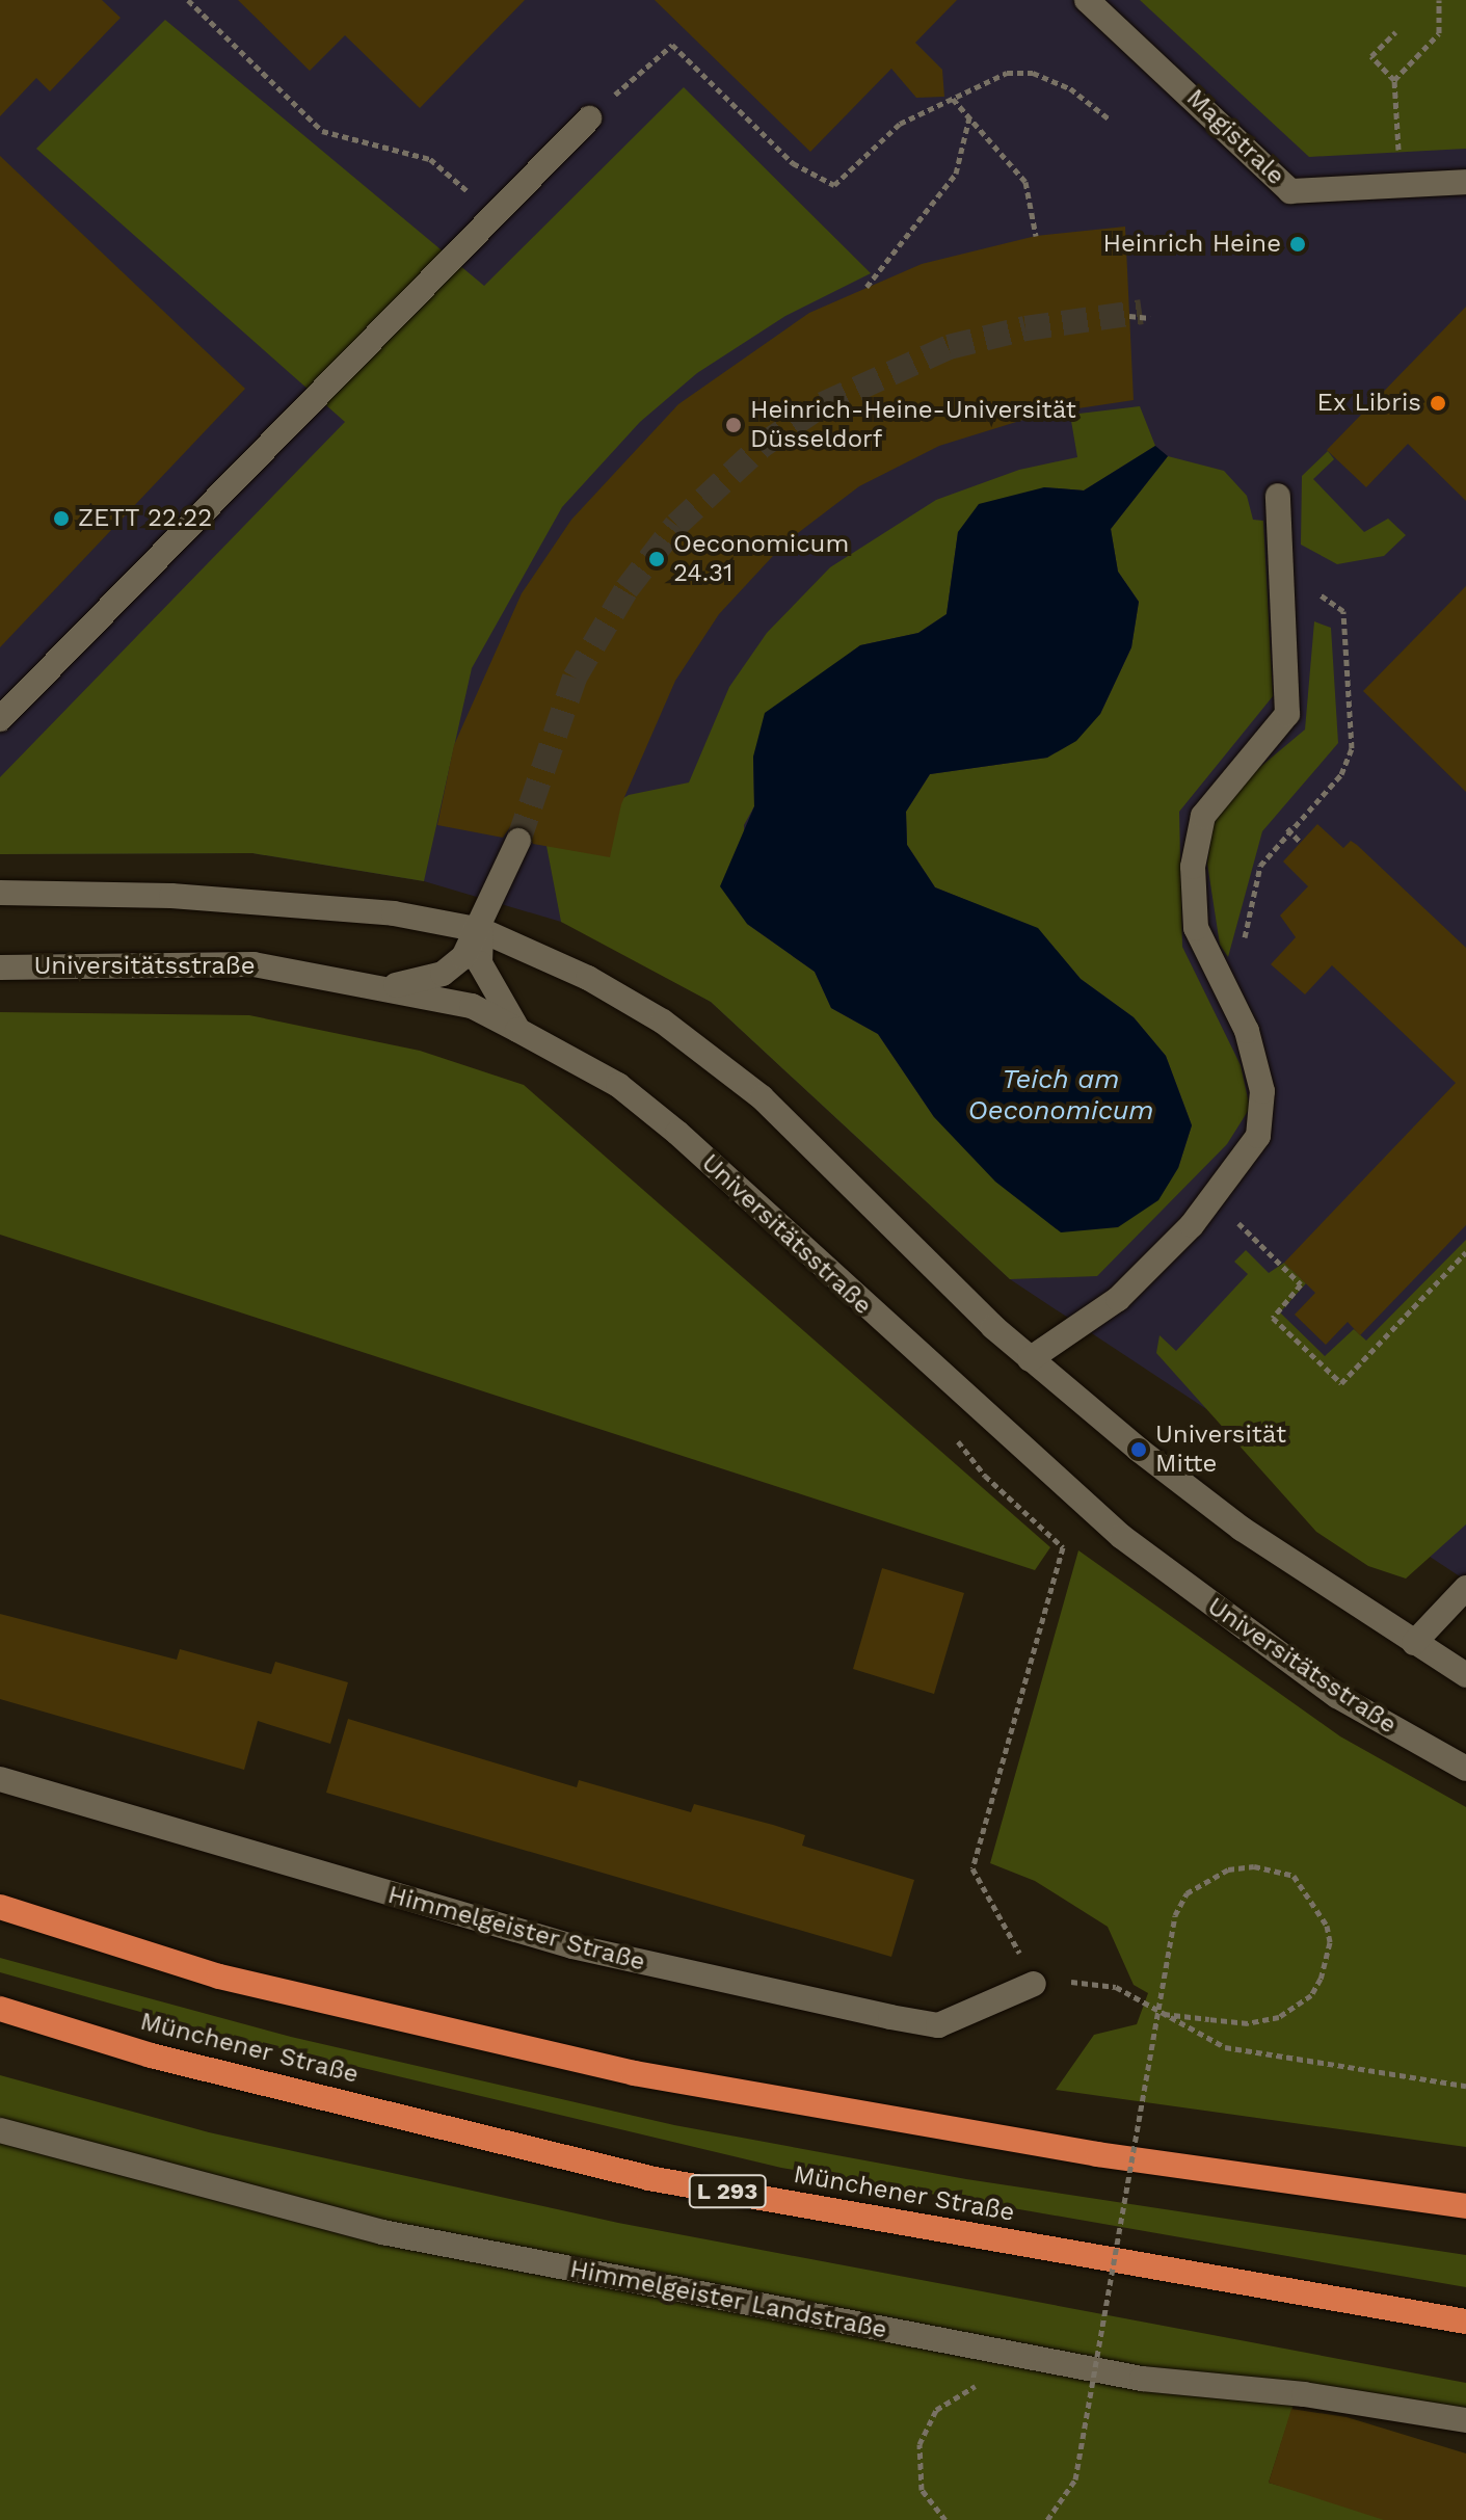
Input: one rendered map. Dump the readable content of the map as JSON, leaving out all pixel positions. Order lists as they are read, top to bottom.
{
  "streets": {
    "highway": ["Münchener Straße", "L 293"],
    "street": [
      "Magistrale",
      "Universitätsstraße",
      "Himmelgeister Straße",
      "Himmelgeister Landstraße"
    ]
  },
  "water": ["Teich am Oeconomicum"],
  "places": [
    "Heinrich Heine",
    "Ex Libris",
    "Heinrich-Heine-Universität Düsseldorf",
    "ZETT 22.22",
    "Oeconomicum 24.31",
    "Universität Mitte"
  ]
}
